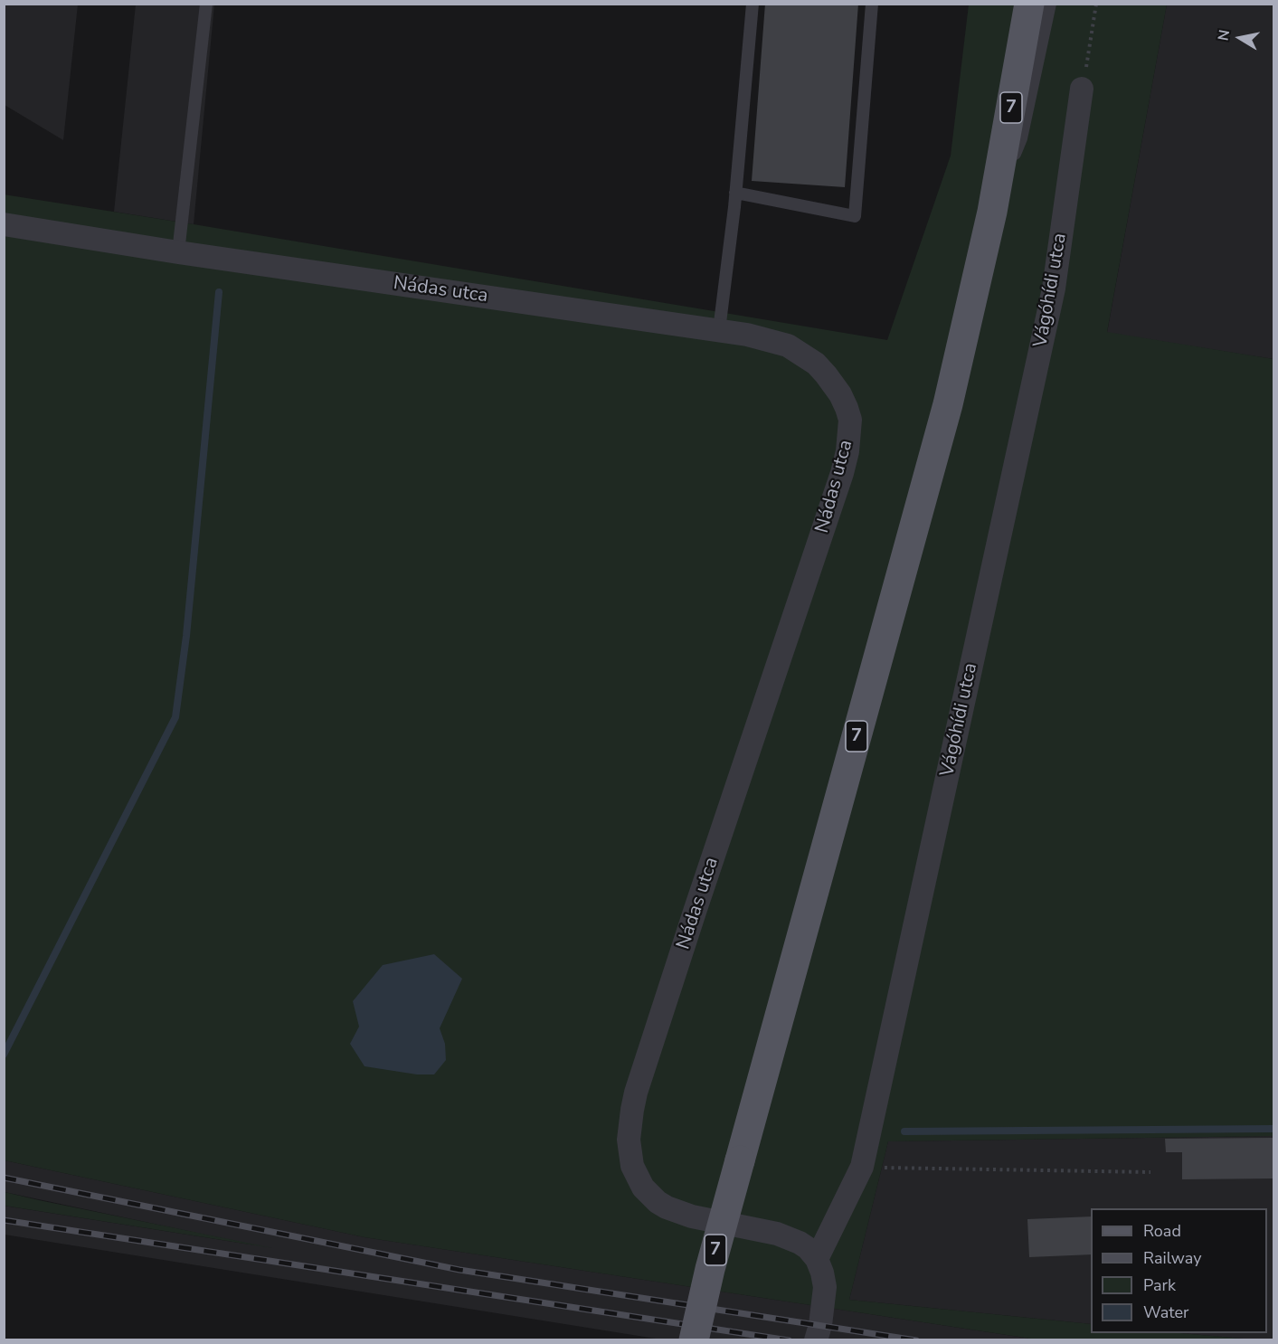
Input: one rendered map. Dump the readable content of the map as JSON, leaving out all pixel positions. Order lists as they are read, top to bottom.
{
  "streets": {
    "main road": ["7"],
    "street": ["Nádas utca", "Vágóhídi utca"]
  },
  "crossings": [
    ["Nádas utca", "Vágóhídi utca"]
  ],
  "legend": [
    "Road",
    "Railway",
    "Park",
    "Water"
  ],
  "north": "left"
}
